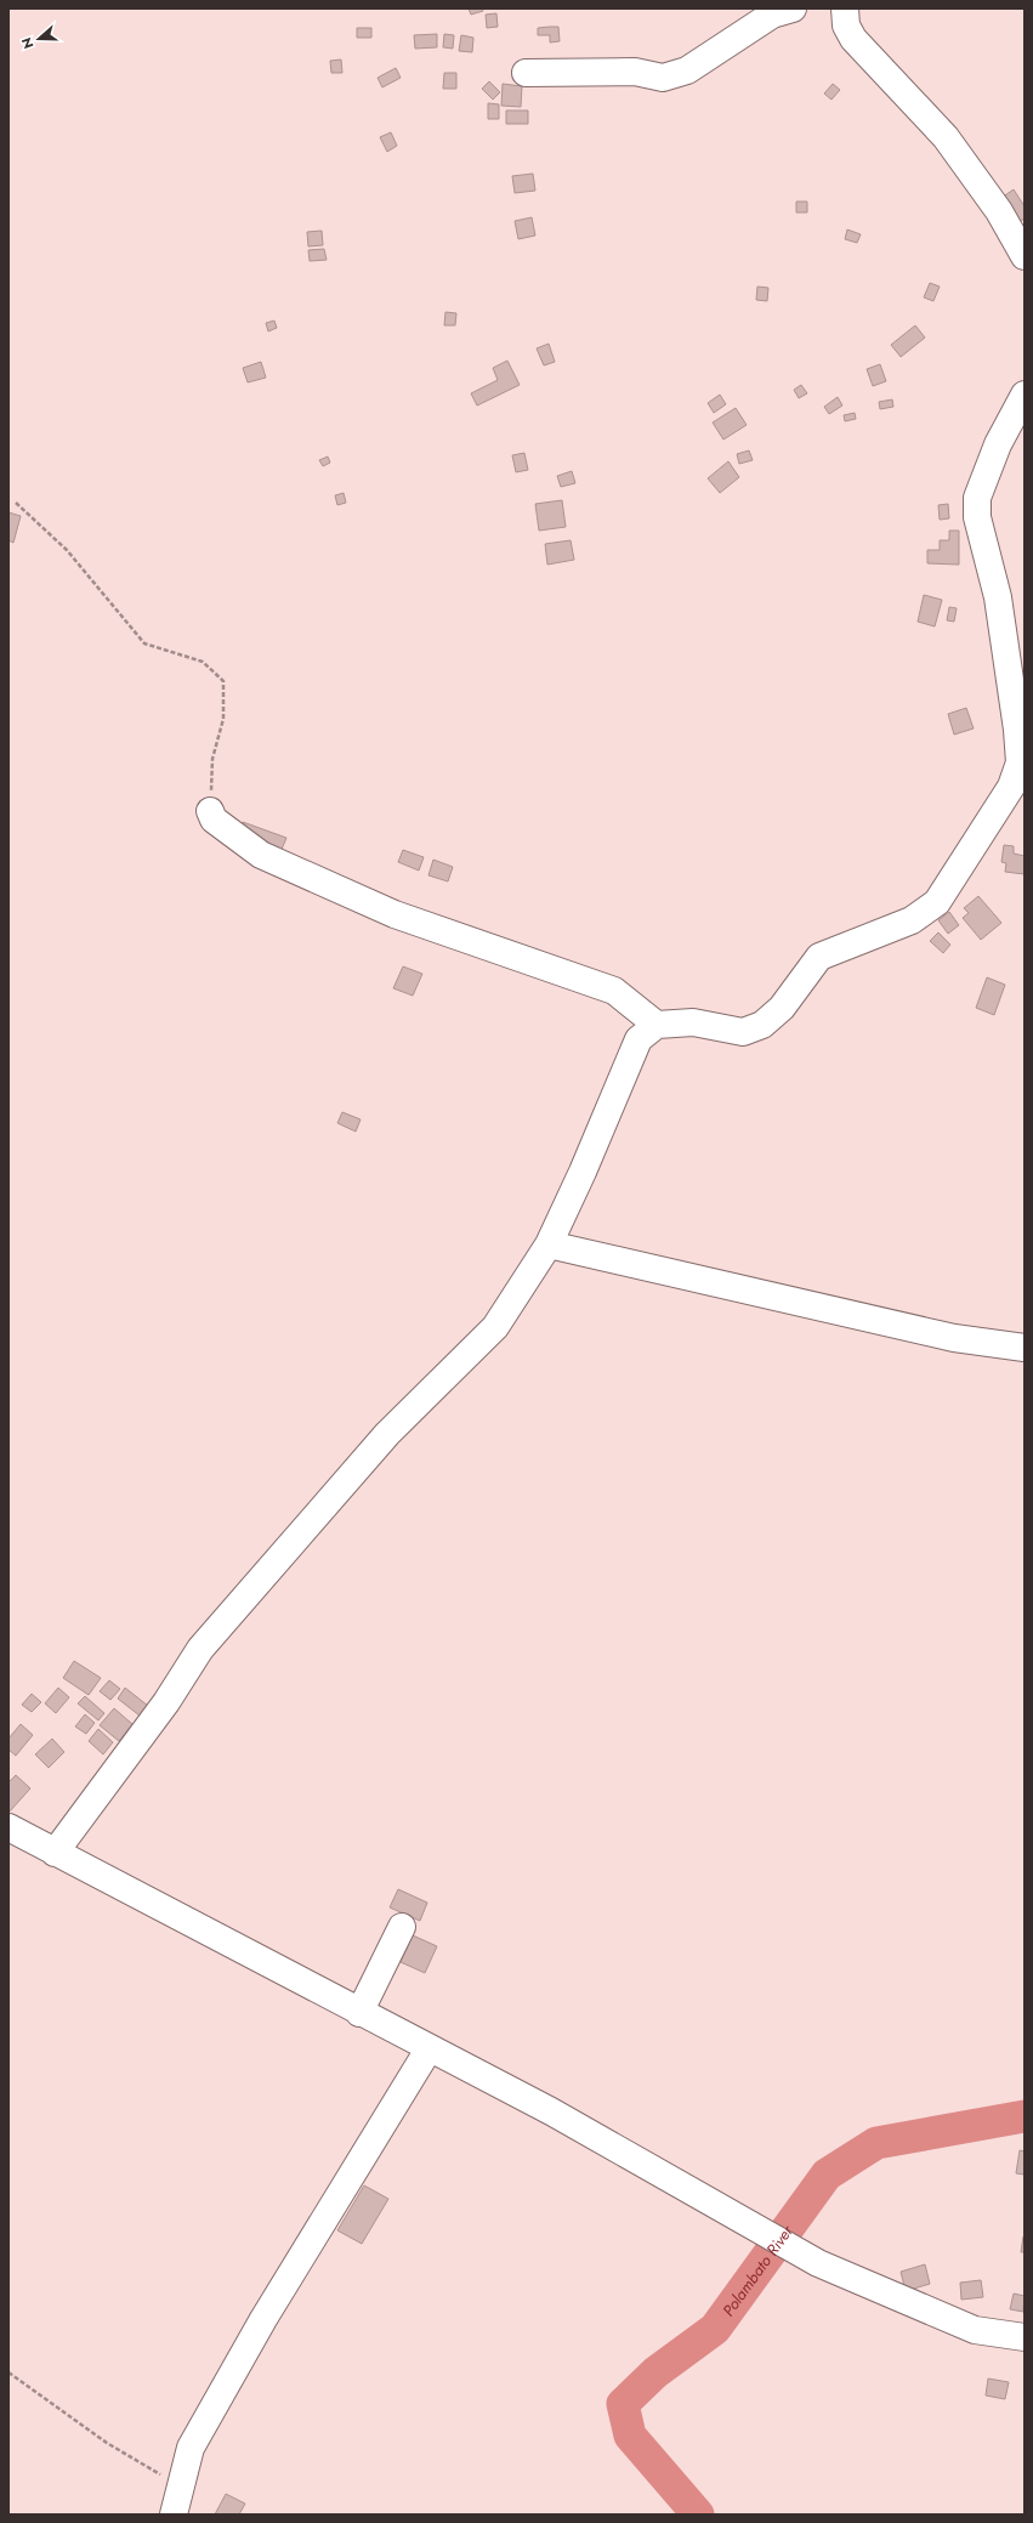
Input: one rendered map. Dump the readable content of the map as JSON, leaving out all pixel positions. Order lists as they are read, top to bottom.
{
  "water": ["Polambato River"],
  "north": "left"
}
